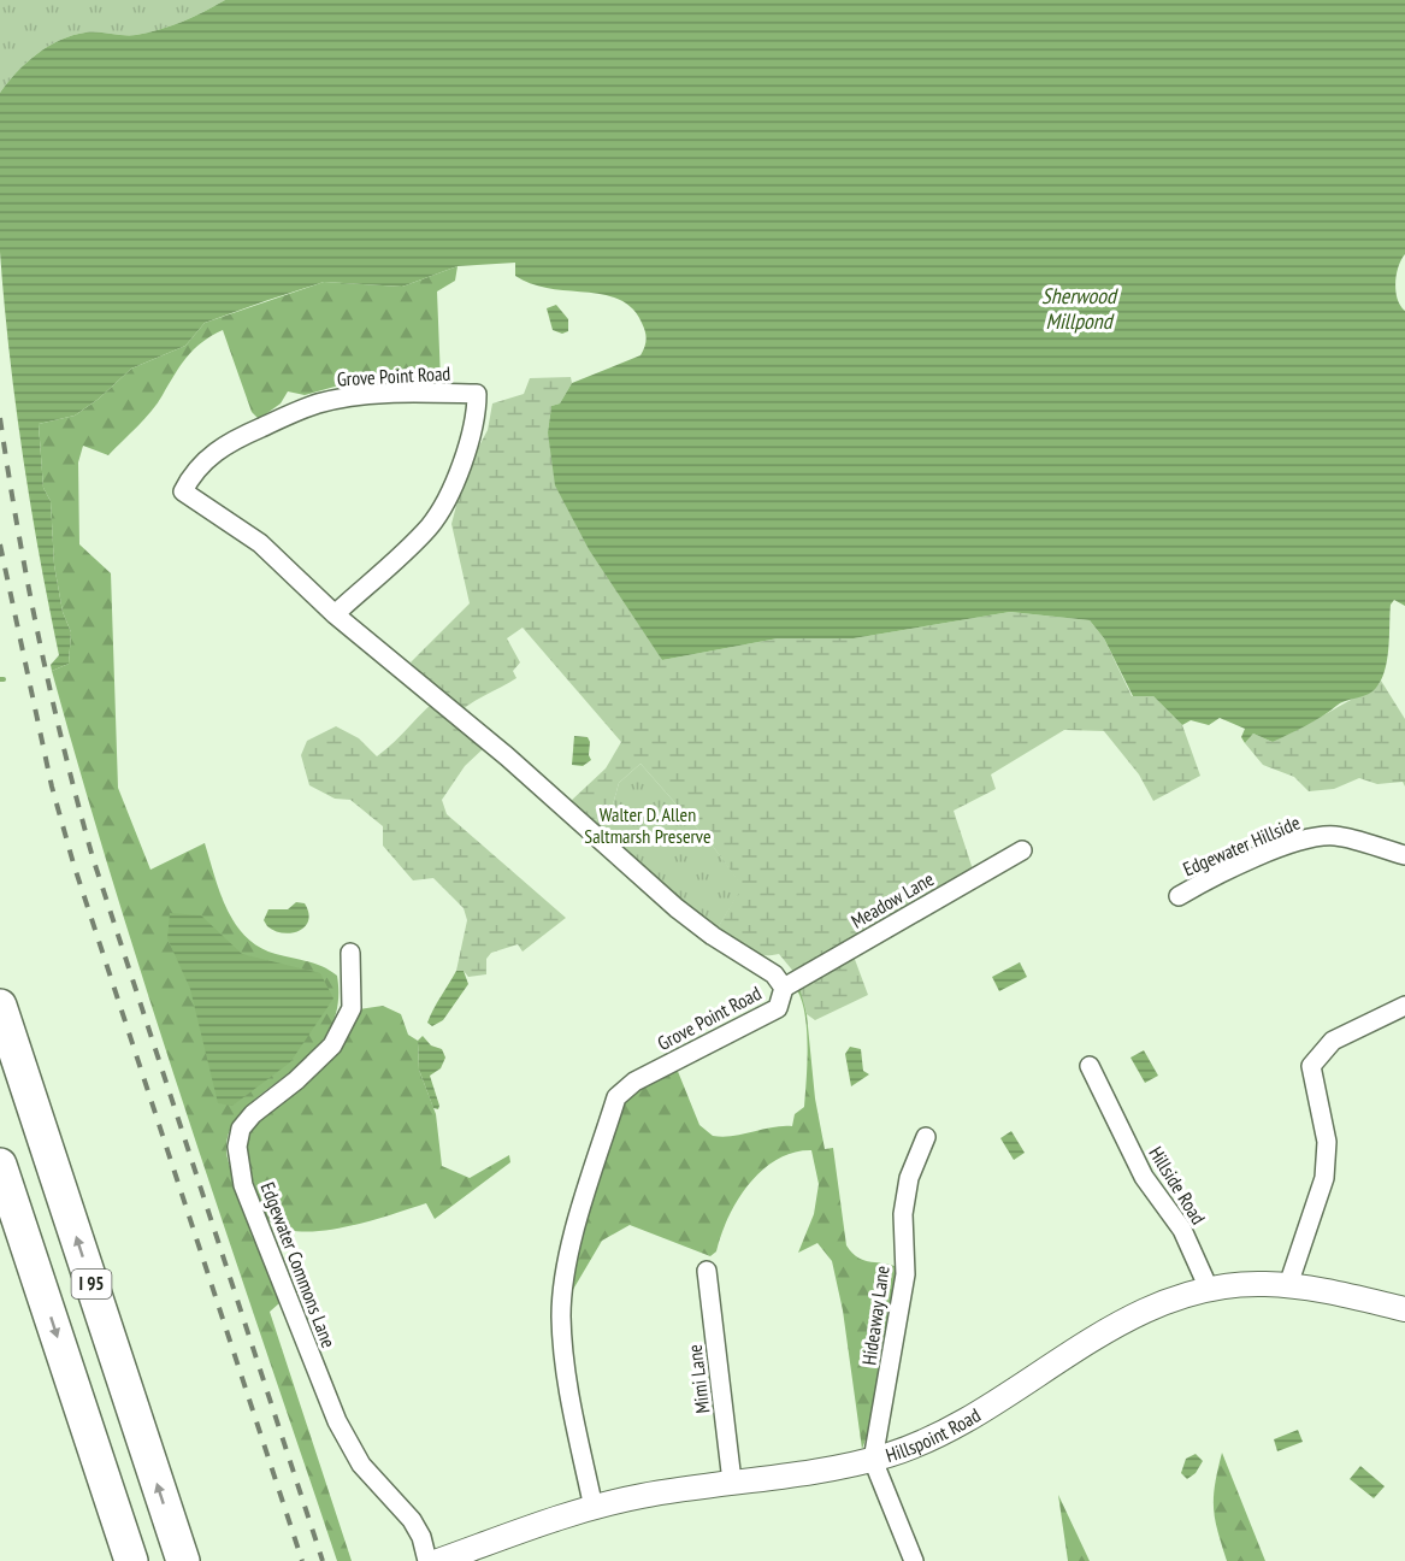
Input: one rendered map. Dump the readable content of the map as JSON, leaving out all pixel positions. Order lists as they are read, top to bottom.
{
  "streets": {
    "highway": ["I 95"],
    "street": [
      "Grove Point Road",
      "Edgewater Hillside",
      "Meadow Lane",
      "Hillside Road",
      "Edgewater Commons Lane",
      "Hideaway Lane",
      "Mimi Lane",
      "Hillspoint Road"
    ]
  },
  "crossings": [
    ["Grove Point Road", "Meadow Lane"],
    ["Grove Point Road", "Hillspoint Road"],
    ["Hillside Road", "Hillspoint Road"],
    ["Hideaway Lane", "Hillspoint Road"],
    ["Mimi Lane", "Hillspoint Road"]
  ],
  "water": ["Sherwood Millpond"],
  "parks": ["Walter D. Allen Saltmarsh Preserve"]
}
